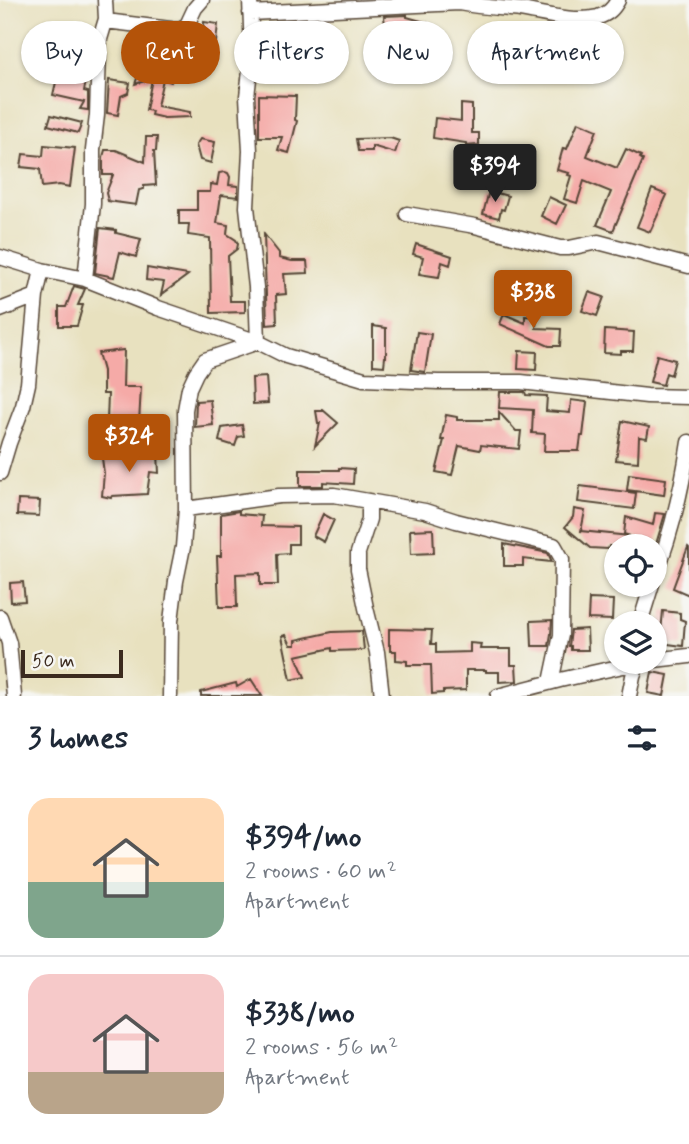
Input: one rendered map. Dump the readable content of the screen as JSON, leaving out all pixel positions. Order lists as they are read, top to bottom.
{
  "scale_bar": "50 m",
  "page": {
    "chip": [
      "Buy",
      "Rent",
      "Filters",
      "New",
      "Apartment"
    ],
    "price": ["$394", "$338", "$324"],
    "scale": "50 m",
    "heading": "3 homes",
    "list": [
      {
        "name": "$394/mo",
        "note": "2 rooms · 60 m² · Apartment"
      },
      {
        "name": "$338/mo",
        "note": "2 rooms · 56 m² · Apartment"
      }
    ]
  }
}
